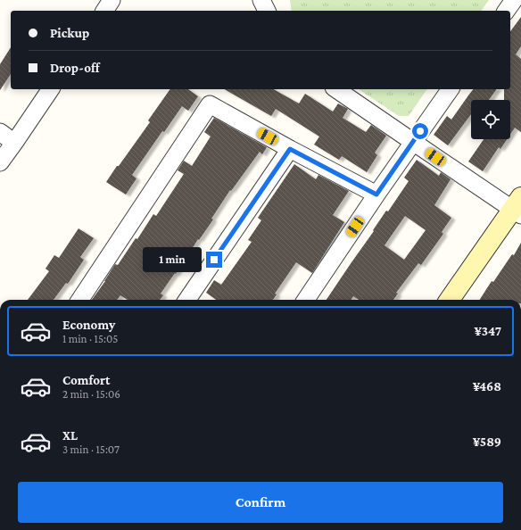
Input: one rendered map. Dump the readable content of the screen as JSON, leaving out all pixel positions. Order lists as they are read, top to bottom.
{
  "page": {
    "banner": ["Pickup", "Drop-off"],
    "bubble": "1 min",
    "list": [
      {
        "name": "Economy",
        "note": "1 min · 15:05",
        "value": "¥347"
      },
      {
        "name": "Comfort",
        "note": "2 min · 15:06",
        "value": "¥468"
      },
      {
        "name": "XL",
        "note": "3 min · 15:07",
        "value": "¥589"
      }
    ],
    "buttons": "Confirm"
  }
}
